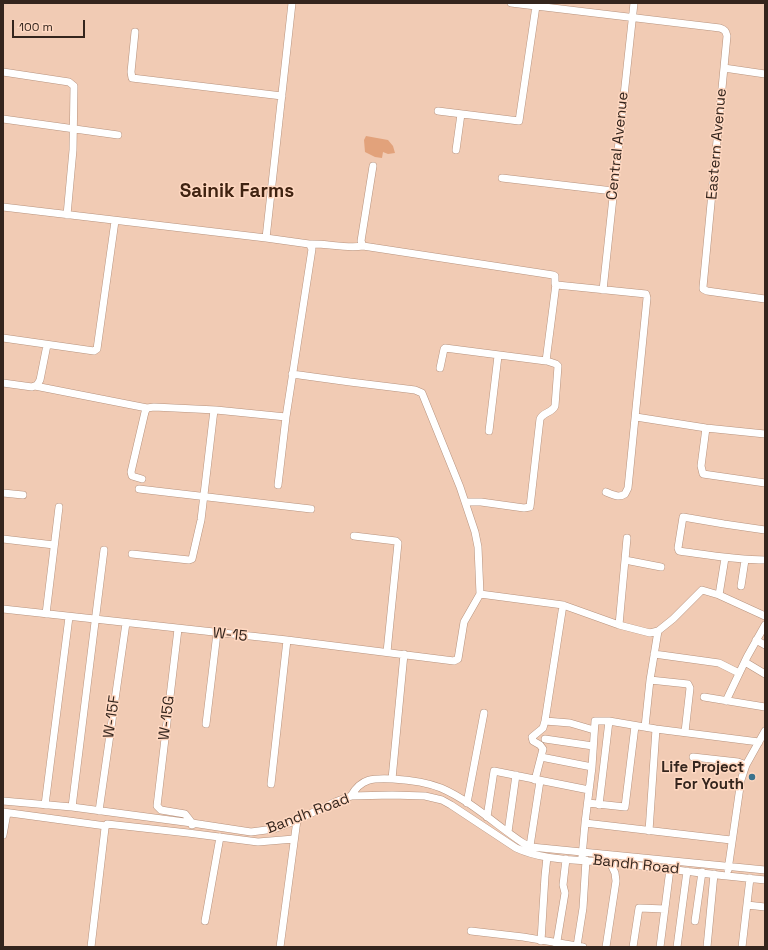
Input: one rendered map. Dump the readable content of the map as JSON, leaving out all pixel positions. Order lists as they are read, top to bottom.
{
  "streets": {
    "street": [
      "Eastern Avenue",
      "Central Avenue",
      "W-15",
      "W-15F",
      "W-15G",
      "Bandh Road"
    ]
  },
  "crossings": [
    ["Eastern Avenue", "Central Avenue"],
    ["W-15", "W-15F"],
    ["W-15", "W-15G"],
    ["W-15F", "Bandh Road"],
    ["W-15G", "Bandh Road"]
  ],
  "districts": ["Sainik Farms"],
  "places": ["Life Project For Youth"],
  "scale_bar": "100 m"
}
